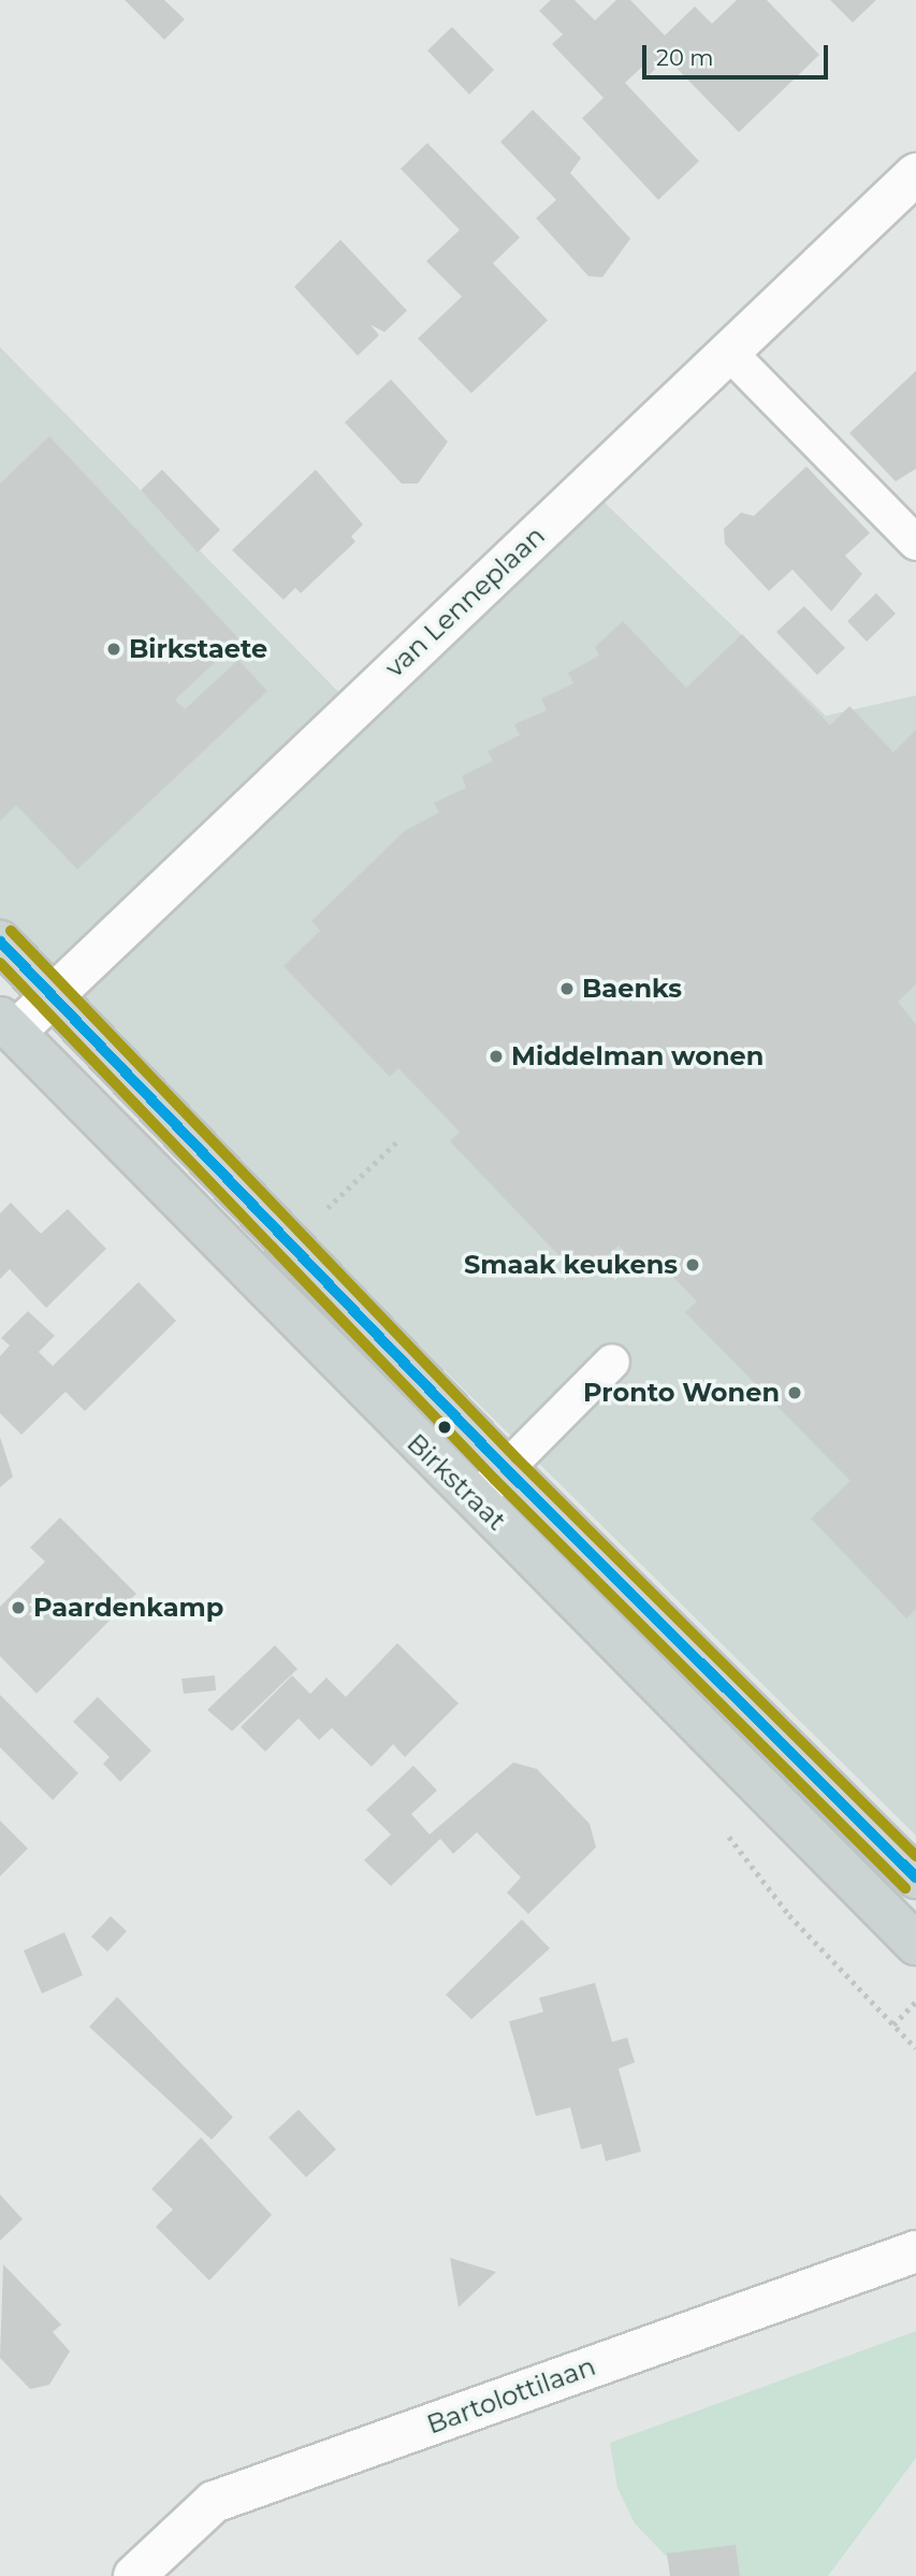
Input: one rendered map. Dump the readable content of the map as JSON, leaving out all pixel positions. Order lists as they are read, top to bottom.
{
  "streets": {
    "main road": ["Birkstraat"],
    "street": ["van Lenneplaan", "Bartolottilaan"]
  },
  "crossings": [
    ["van Lenneplaan", "Birkstraat"]
  ],
  "places": [
    "Birkstaete",
    "Baenks",
    "Middelman wonen",
    "Smaak keukens",
    "Pronto Wonen",
    "Paardenkamp"
  ],
  "scale_bar": "20 m"
}
